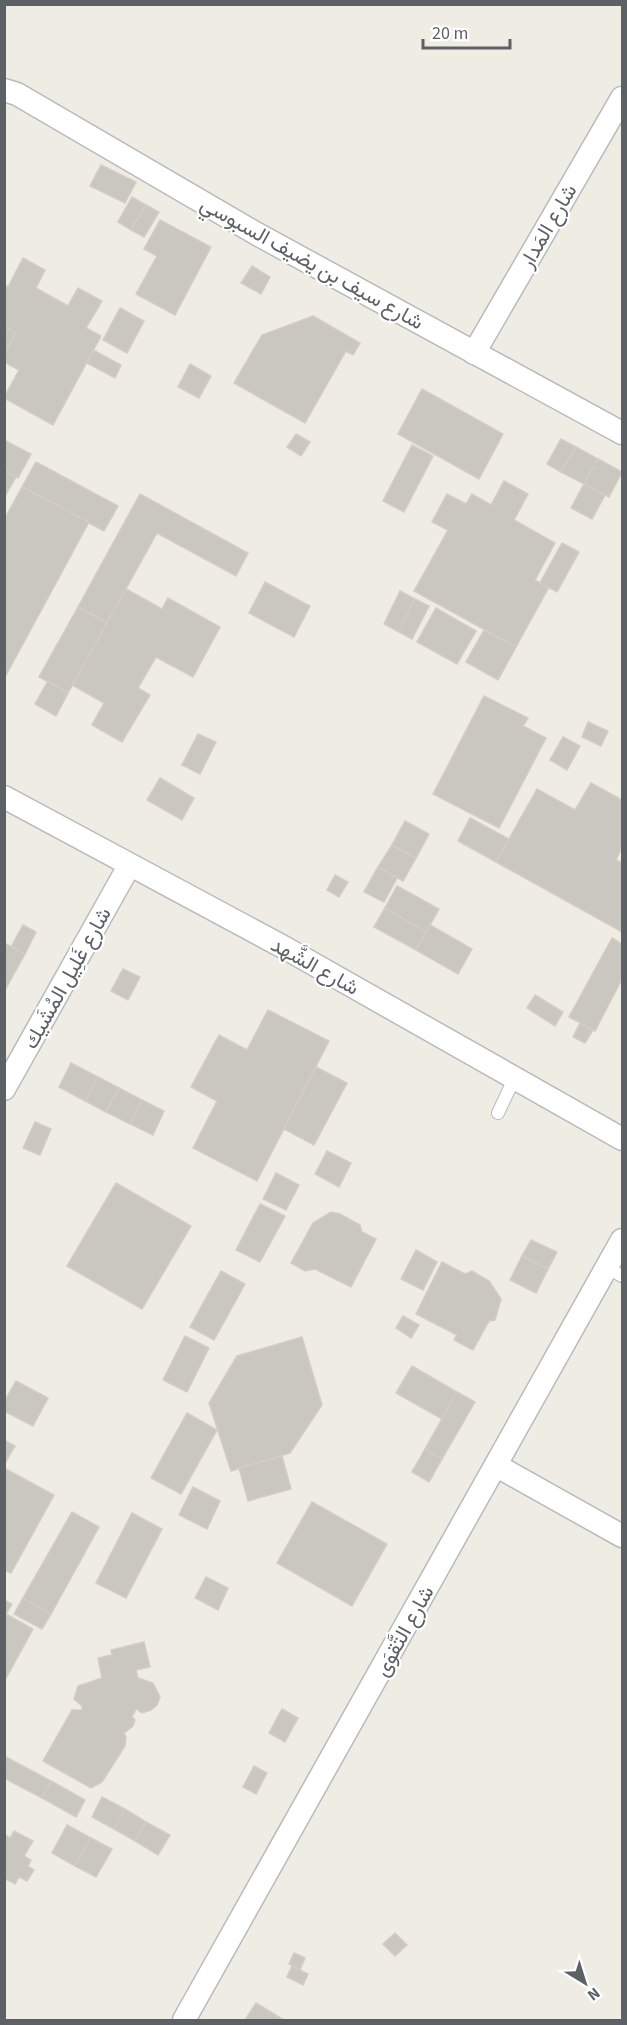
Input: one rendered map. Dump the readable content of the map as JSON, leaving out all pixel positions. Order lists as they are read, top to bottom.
{
  "streets": {
    "street": [
      "شارع المَدار",
      "شارع سيف بن يضيف السبوسي",
      "شارع الشَّهد",
      "شارع غَلِيل المُشَيك",
      "شارع التَّقوَى"
    ]
  },
  "crossings": [
    ["شارع المَدار", "شارع سيف بن يضيف السبوسي"],
    ["شارع الشَّهد", "شارع غَلِيل المُشَيك"]
  ],
  "scale_bar": "20 m",
  "north": "bottom right"
}
